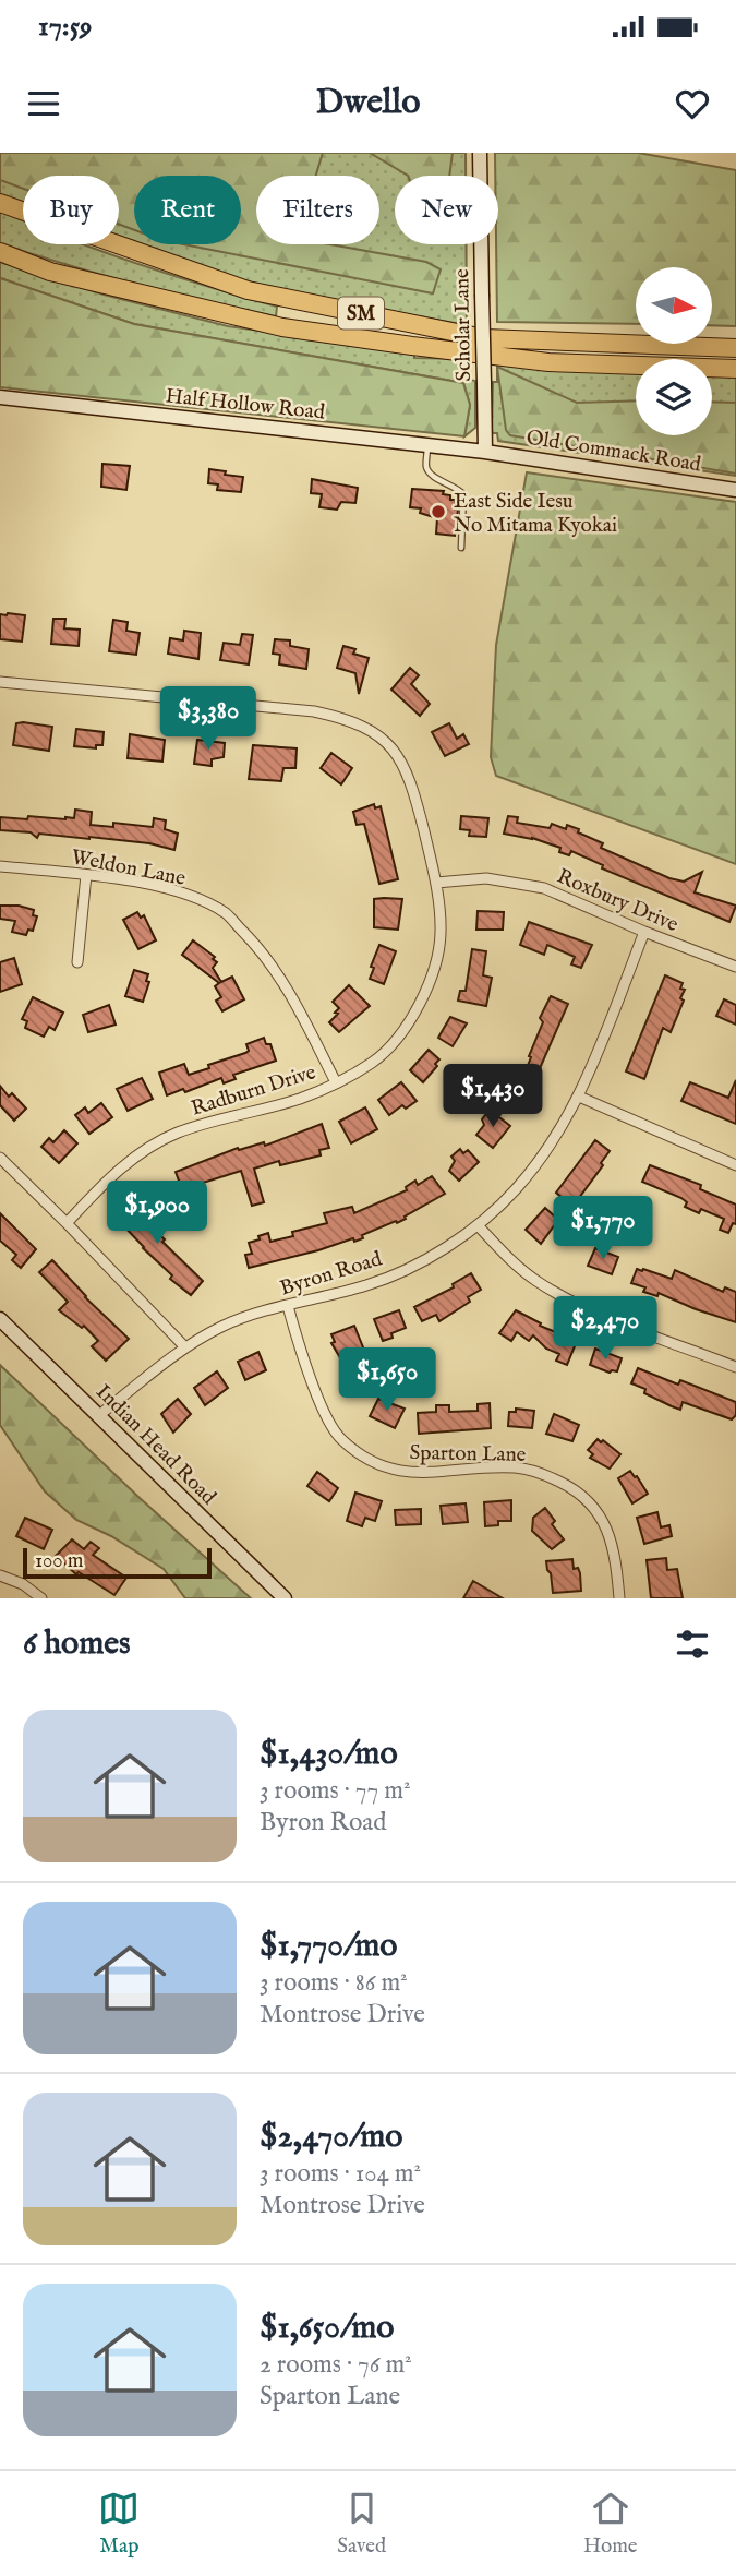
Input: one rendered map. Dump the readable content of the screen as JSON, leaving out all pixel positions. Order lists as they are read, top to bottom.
{
  "streets": {
    "highway": ["SM"],
    "street": [
      "Scholar Lane",
      "Half Hollow Road",
      "Old Commack Road",
      "Weldon Lane",
      "Roxbury Drive",
      "Radburn Drive",
      "Byron Road",
      "Indian Head Road",
      "Sparton Lane"
    ]
  },
  "crossings": [
    ["Scholar Lane", "Half Hollow Road"],
    ["Scholar Lane", "Old Commack Road"],
    ["Half Hollow Road", "Old Commack Road"],
    ["Weldon Lane", "Radburn Drive"],
    ["Roxbury Drive", "Radburn Drive"],
    ["Roxbury Drive", "Byron Road"],
    ["Byron Road", "Indian Head Road"],
    ["Byron Road", "Sparton Lane"]
  ],
  "places": ["East Side Iesu No Mitama Kyokai"],
  "scale_bar": "100 m",
  "north": "right",
  "page": {
    "status": "17:59",
    "header": "Dwello",
    "chip": [
      "Buy",
      "Rent",
      "Filters",
      "New"
    ],
    "price": [
      "$3,380",
      "$1,430",
      "$1,900",
      "$1,770",
      "$2,470",
      "$1,650"
    ],
    "scale": "100 m",
    "heading": "6 homes",
    "list": [
      {
        "name": "$1,430/mo",
        "note": "3 rooms · 77 m² · Byron Road"
      },
      {
        "name": "$1,770/mo",
        "note": "3 rooms · 86 m² · Montrose Drive"
      },
      {
        "name": "$2,470/mo",
        "note": "3 rooms · 104 m² · Montrose Drive"
      },
      {
        "name": "$1,650/mo",
        "note": "2 rooms · 76 m² · Sparton Lane"
      }
    ],
    "tabs": ["Map", "Saved", "Home"]
  }
}
